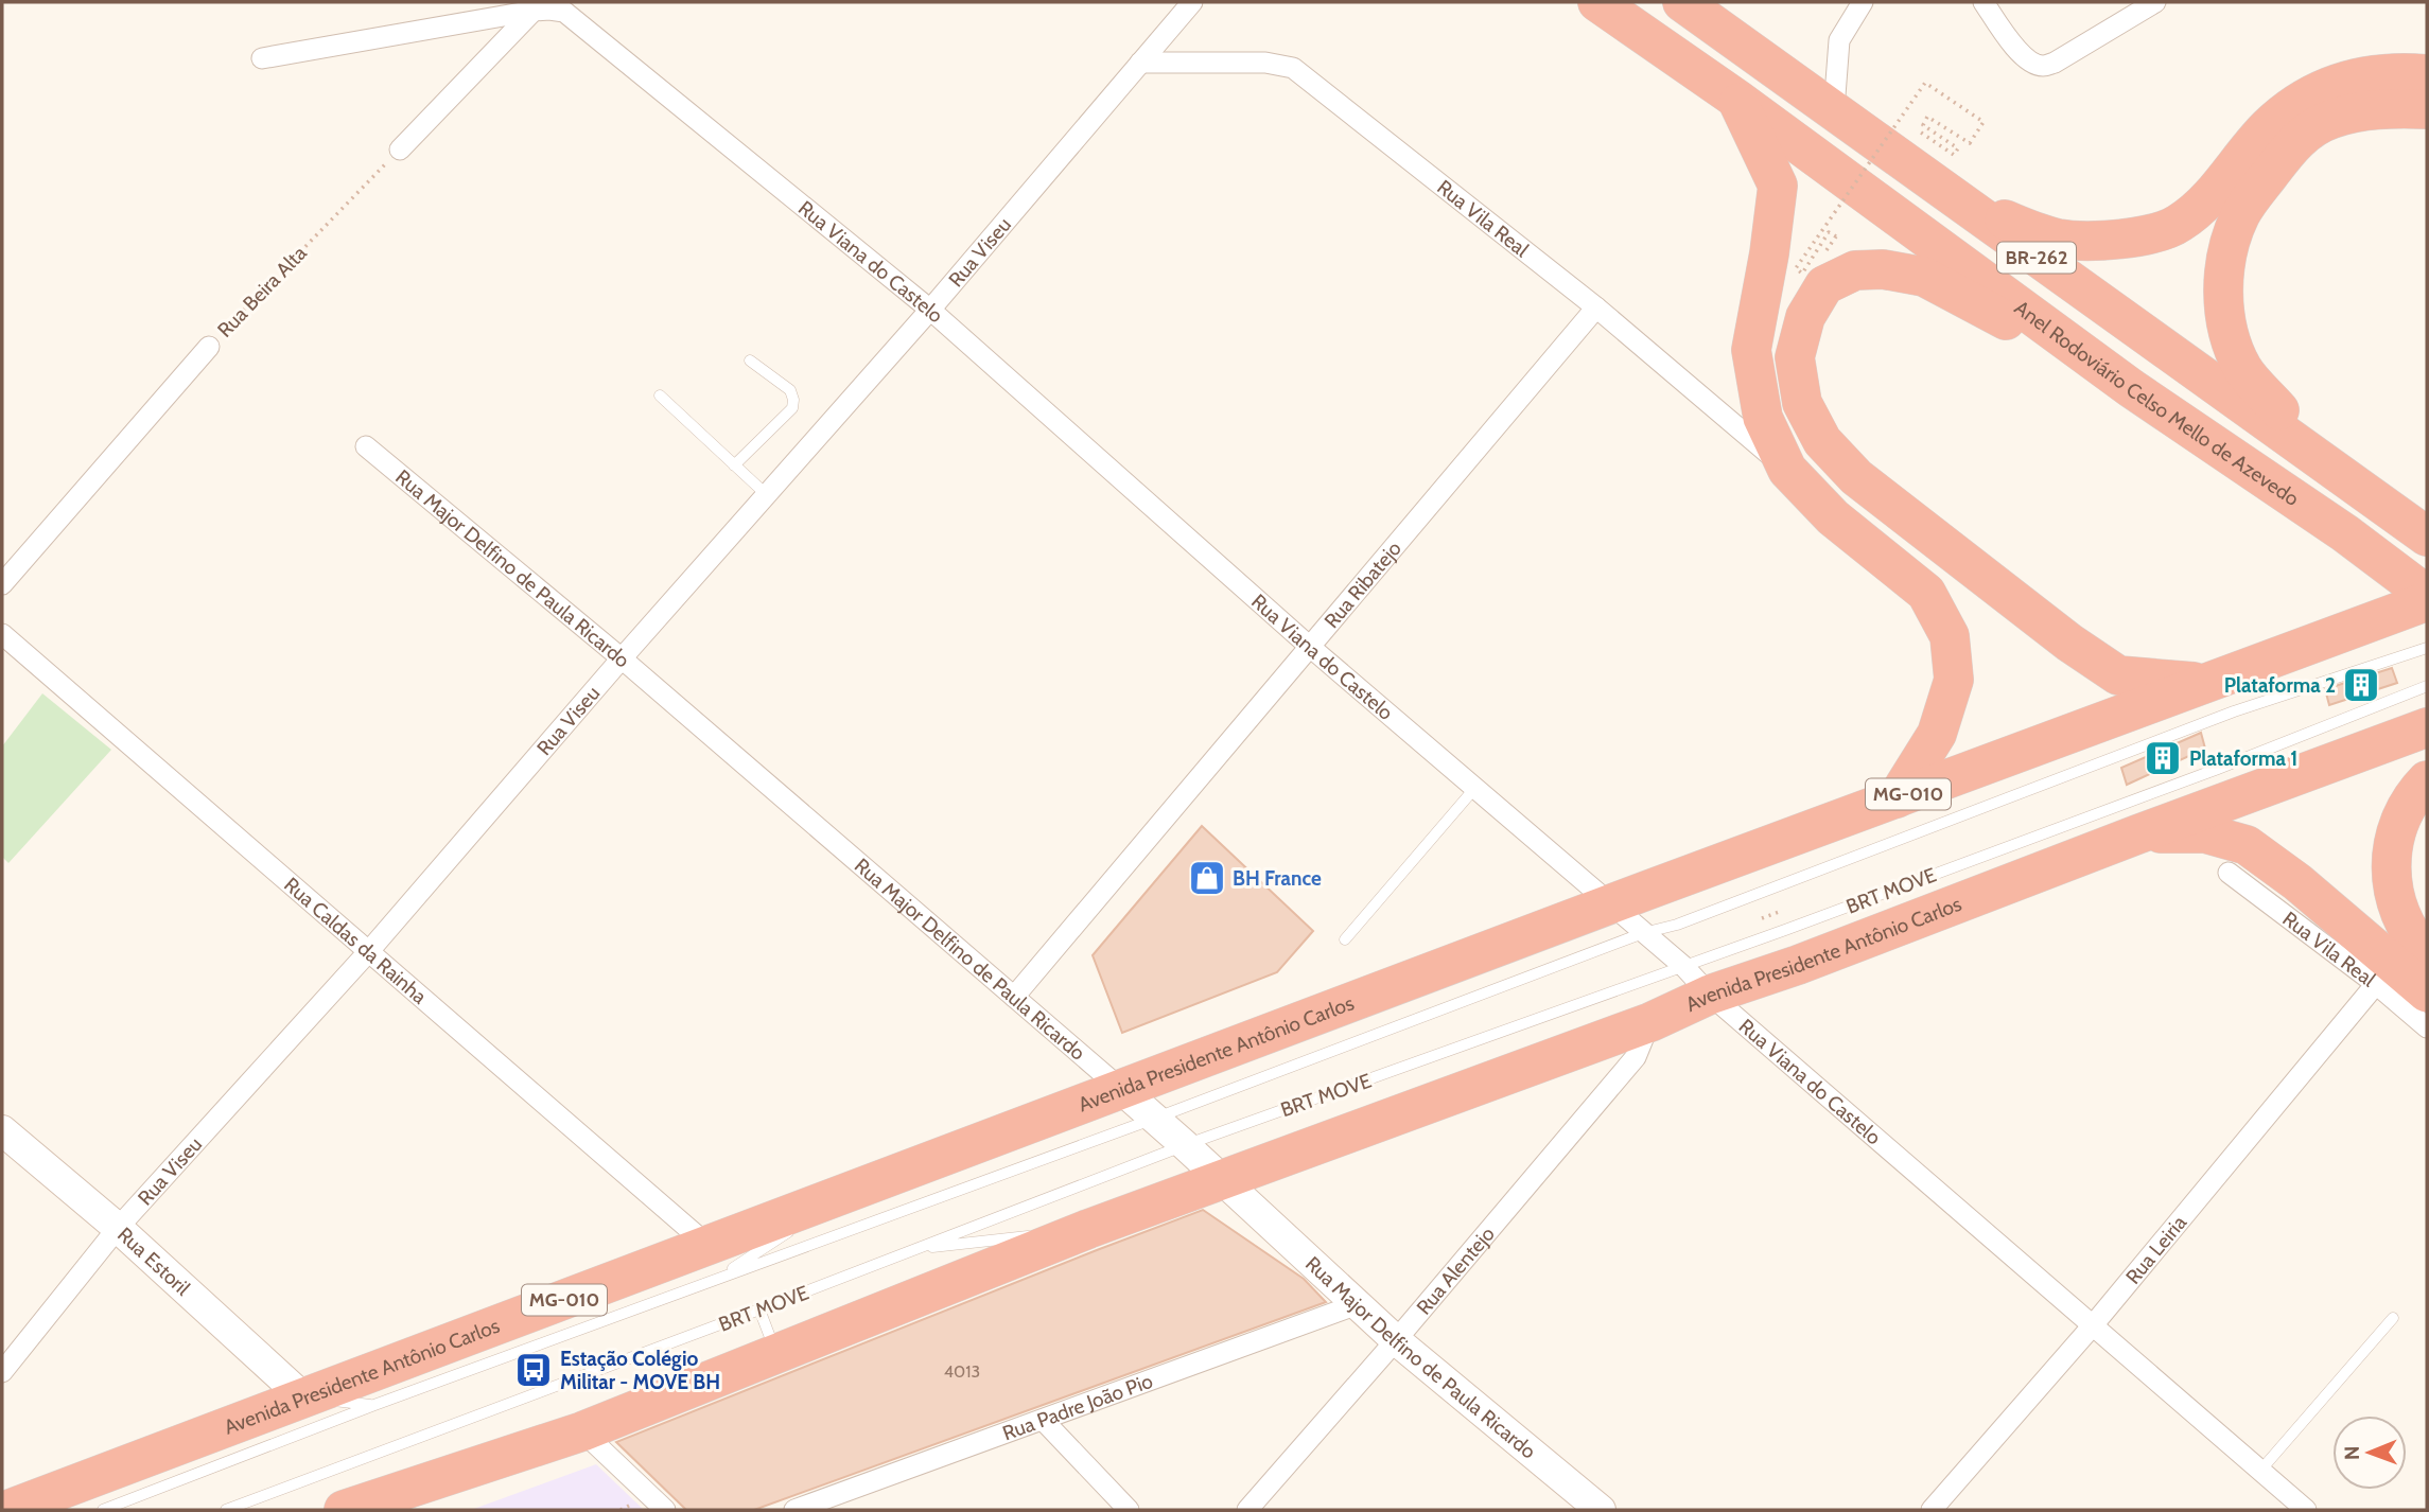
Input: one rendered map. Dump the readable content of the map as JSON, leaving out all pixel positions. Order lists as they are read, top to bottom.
{
  "streets": {
    "highway": [
      "BR-262",
      "Anel Rodoviário Celso Mello de Azevedo",
      "MG-010",
      "Avenida Presidente Antônio Carlos"
    ],
    "street": [
      "Rua Vila Real",
      "Rua Viseu",
      "Rua Viana do Castelo",
      "Rua Beira Alta",
      "Rua Major Delfino de Paula Ricardo",
      "Rua Ribatejo",
      "Rua Caldas da Rainha",
      "Rua Leiria",
      "Rua Estoril",
      "Rua Alentejo",
      "Rua Padre João Pio"
    ],
    "lane": ["BRT MOVE"]
  },
  "crossings": [
    ["Rua Vila Real", "Rua Viseu"],
    ["Rua Vila Real", "Rua Ribatejo"],
    ["Rua Vila Real", "Rua Leiria"],
    ["Rua Viseu", "Rua Viana do Castelo"],
    ["Rua Viseu", "Rua Major Delfino de Paula Ricardo"],
    ["Rua Viseu", "Rua Caldas da Rainha"],
    ["Rua Viseu", "Rua Estoril"],
    ["Rua Viana do Castelo", "Rua Ribatejo"],
    ["Rua Viana do Castelo", "BRT MOVE"],
    ["Rua Viana do Castelo", "Avenida Presidente Antônio Carlos"],
    ["Rua Viana do Castelo", "Rua Leiria"],
    ["Rua Major Delfino de Paula Ricardo", "Rua Ribatejo"],
    ["Rua Major Delfino de Paula Ricardo", "BRT MOVE"],
    ["Rua Major Delfino de Paula Ricardo", "Avenida Presidente Antônio Carlos"],
    ["Rua Major Delfino de Paula Ricardo", "Rua Alentejo"],
    ["Rua Major Delfino de Paula Ricardo", "Rua Padre João Pio"],
    ["BRT MOVE", "Rua Caldas da Rainha"],
    ["BRT MOVE", "Avenida Presidente Antônio Carlos"],
    ["BRT MOVE", "Rua Estoril"],
    ["Rua Caldas da Rainha", "Avenida Presidente Antônio Carlos"],
    ["Avenida Presidente Antônio Carlos", "Rua Estoril"],
    ["Avenida Presidente Antônio Carlos", "Rua Alentejo"]
  ],
  "places": {
    "building": ["Plataforma 2", "Plataforma 1"],
    "shop": ["BH France"],
    "bus stop": ["Estação Colégio Militar - MOVE BH"]
  },
  "house_numbers": ["4013"],
  "north": "left"
}
